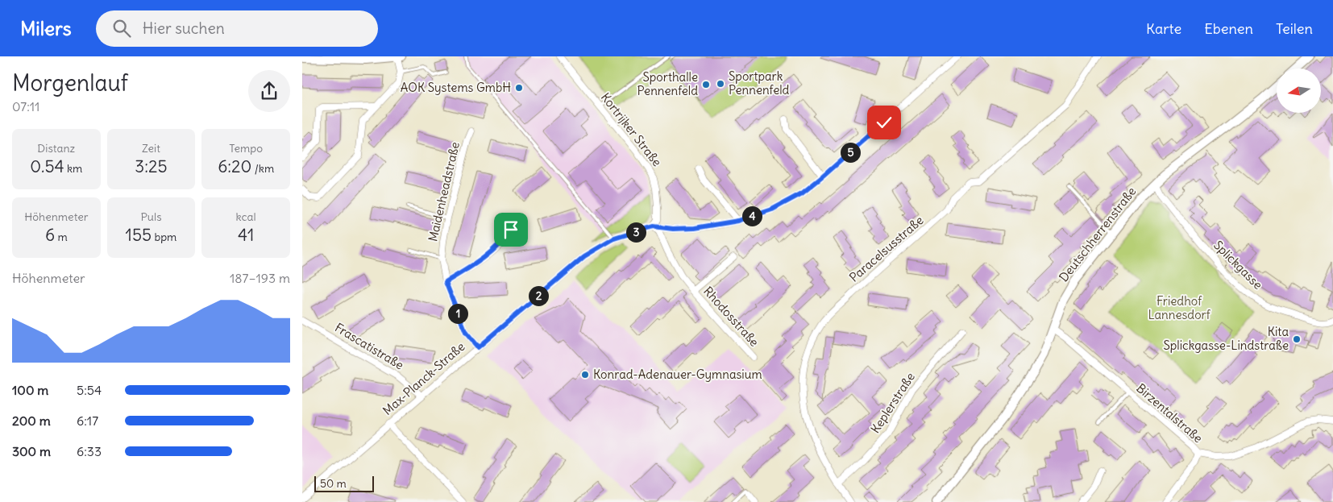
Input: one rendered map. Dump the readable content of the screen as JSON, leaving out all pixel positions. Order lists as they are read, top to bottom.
{
  "streets": {
    "street": [
      "Kortrijker Straße",
      "Maidenheadstraße",
      "Deutschherrenstraße",
      "Paracelsusstraße",
      "Splickgasse",
      "Rhodosstraße",
      "Frascatistraße",
      "Max-Planck-Straße",
      "Keplerstraße",
      "Birzentalstraße"
    ]
  },
  "crossings": [
    ["Kortrijker Straße", "Rhodosstraße"],
    ["Kortrijker Straße", "Max-Planck-Straße"],
    ["Maidenheadstraße", "Max-Planck-Straße"],
    ["Deutschherrenstraße", "Splickgasse"],
    ["Deutschherrenstraße", "Birzentalstraße"],
    ["Paracelsusstraße", "Keplerstraße"],
    ["Rhodosstraße", "Max-Planck-Straße"],
    ["Frascatistraße", "Max-Planck-Straße"]
  ],
  "parks": ["Friedhof Lannesdorf"],
  "places": [
    "Sportpark Pennenfeld",
    "Sporthalle Pennenfeld",
    "AOK Systems GmbH",
    "Kita Splickgasse-Lindstraße",
    "Konrad-Adenauer-Gymnasium"
  ],
  "scale_bar": "50 m",
  "north": "left",
  "page": {
    "header": "Milers",
    "search": "Hier suchen",
    "nav": ["Karte", "Ebenen", "Teilen"],
    "heading": ["Morgenlauf", "07:11"],
    "stats": [
      ["Distanz", "0.54 km"],
      ["Zeit", "3:25"],
      ["Tempo", "6:20 /km"],
      ["Höhenmeter", "6 m"],
      ["Puls", "155 bpm"],
      ["kcal", "41"]
    ],
    "pins": [
      "5",
      "4",
      "3",
      "2",
      "1"
    ],
    "chart": ["Höhenmeter", "187–193 m"],
    "list": [
      {
        "name": "100 m",
        "note": "5:54"
      },
      {
        "name": "200 m",
        "note": "6:17"
      },
      {
        "name": "300 m",
        "note": "6:33"
      }
    ],
    "scale": "50 m"
  }
}
